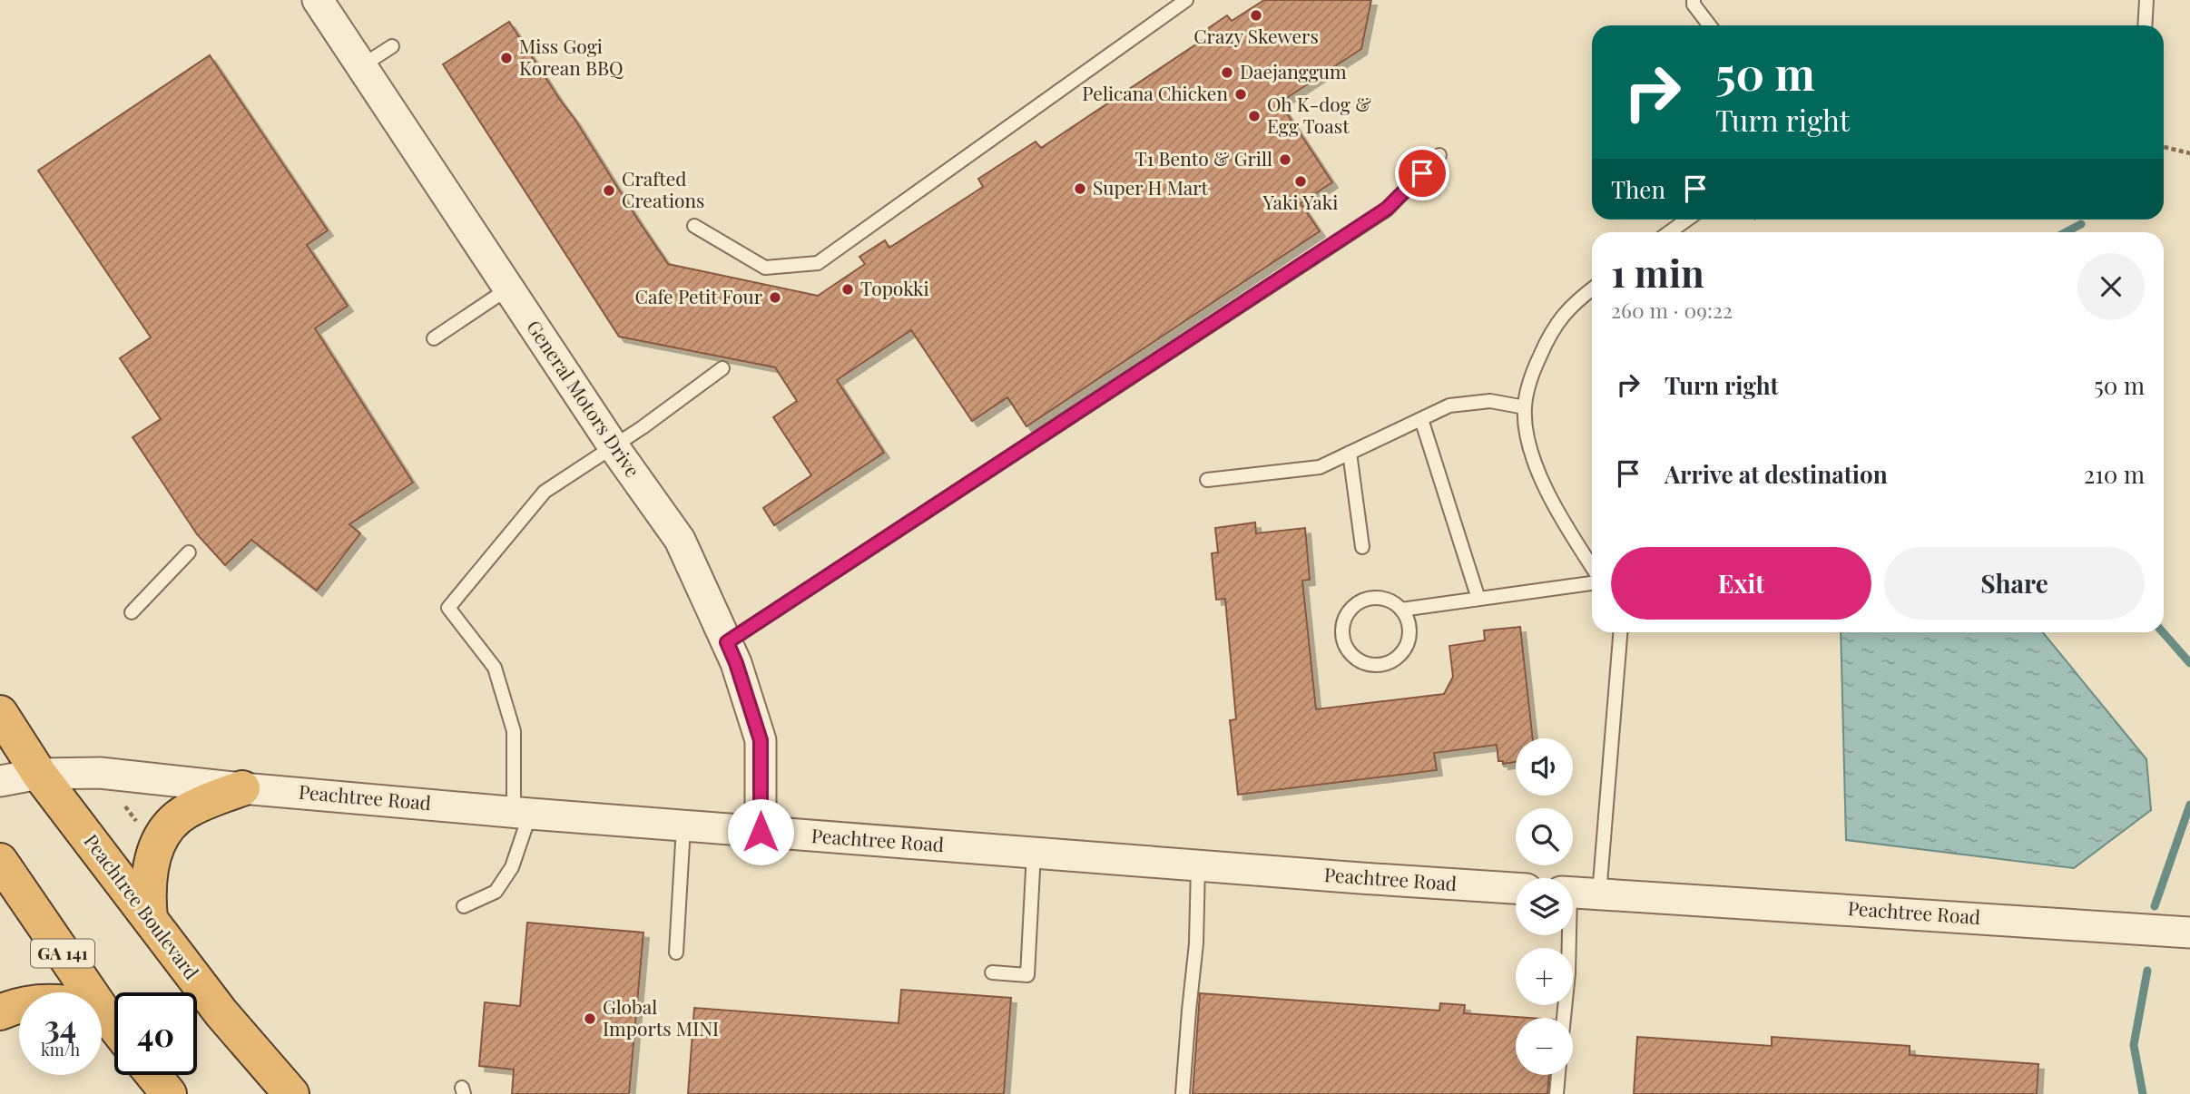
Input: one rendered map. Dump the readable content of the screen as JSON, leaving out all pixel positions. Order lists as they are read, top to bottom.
{
  "streets": {
    "highway": ["Peachtree Boulevard", "GA 141"],
    "street": ["General Motors Drive", "Peachtree Road"]
  },
  "crossings": [
    ["General Motors Drive", "Peachtree Road"],
    ["Peachtree Road", "Peachtree Boulevard"]
  ],
  "places": [
    "Crazy Skewers",
    "Miss Gogi Korean BBQ",
    "Daejanggum",
    "Pelicana Chicken",
    "Oh K-dog & Egg Toast",
    "T1 Bento & Grill",
    "Yaki Yaki",
    "Super H Mart",
    "Crafted Creations",
    "Topokki",
    "Cafe Petit Four",
    "Global Imports MINI"
  ],
  "page": {
    "turn": ["50 m", "Turn right"],
    "then": "Then",
    "heading": ["1 min", "260 m · 09:22"],
    "list": [
      {
        "name": "Turn right",
        "value": "50 m"
      },
      {
        "name": "Arrive at destination",
        "value": "210 m"
      }
    ],
    "buttons": ["Exit", "Share"],
    "map_buttons": ["+", "−"],
    "speed": "34 km/h",
    "limit": "40"
  }
}
